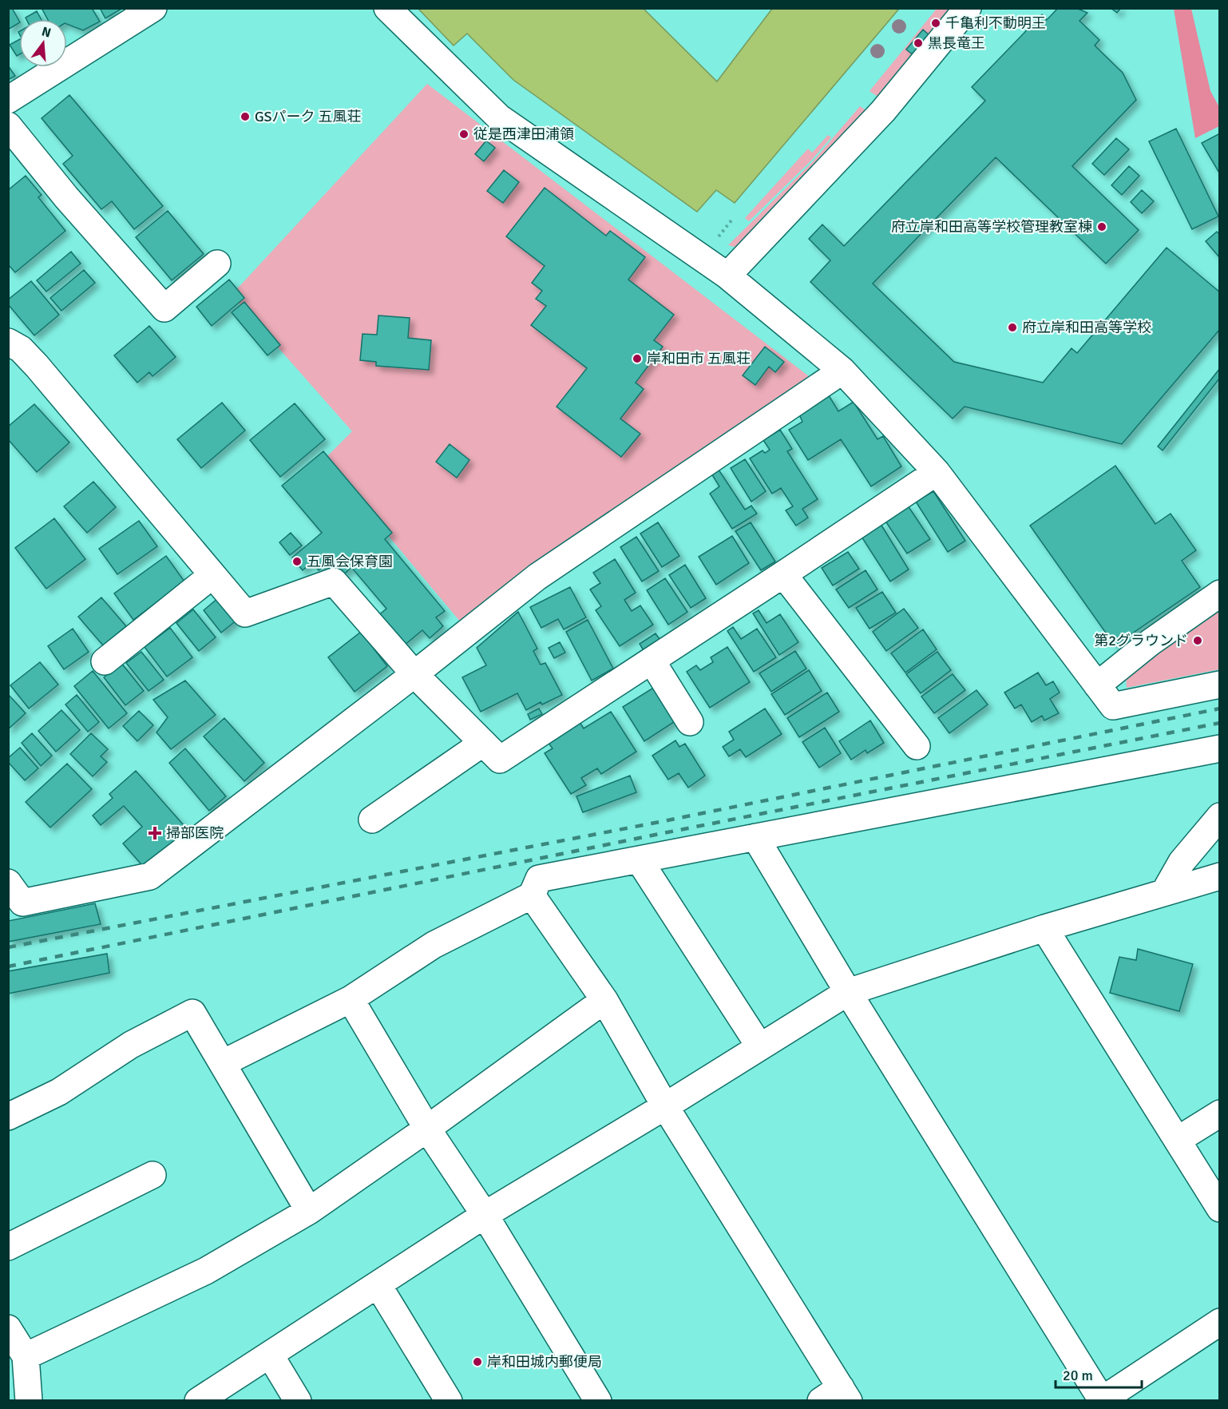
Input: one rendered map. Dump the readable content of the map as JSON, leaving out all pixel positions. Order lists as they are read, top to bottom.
{
  "places": {
    "other": [
      "千亀利不動明王",
      "黒長竜王",
      "GSパーク 五風荘",
      "従是西津田浦領",
      "府立岸和田高等学校管理教室棟",
      "府立岸和田高等学校",
      "岸和田市 五風荘",
      "五風会保育園",
      "第2グラウンド",
      "岸和田城内郵便局"
    ],
    "health": ["掃部医院"]
  },
  "scale_bar": "20 m",
  "north": "top"
}
